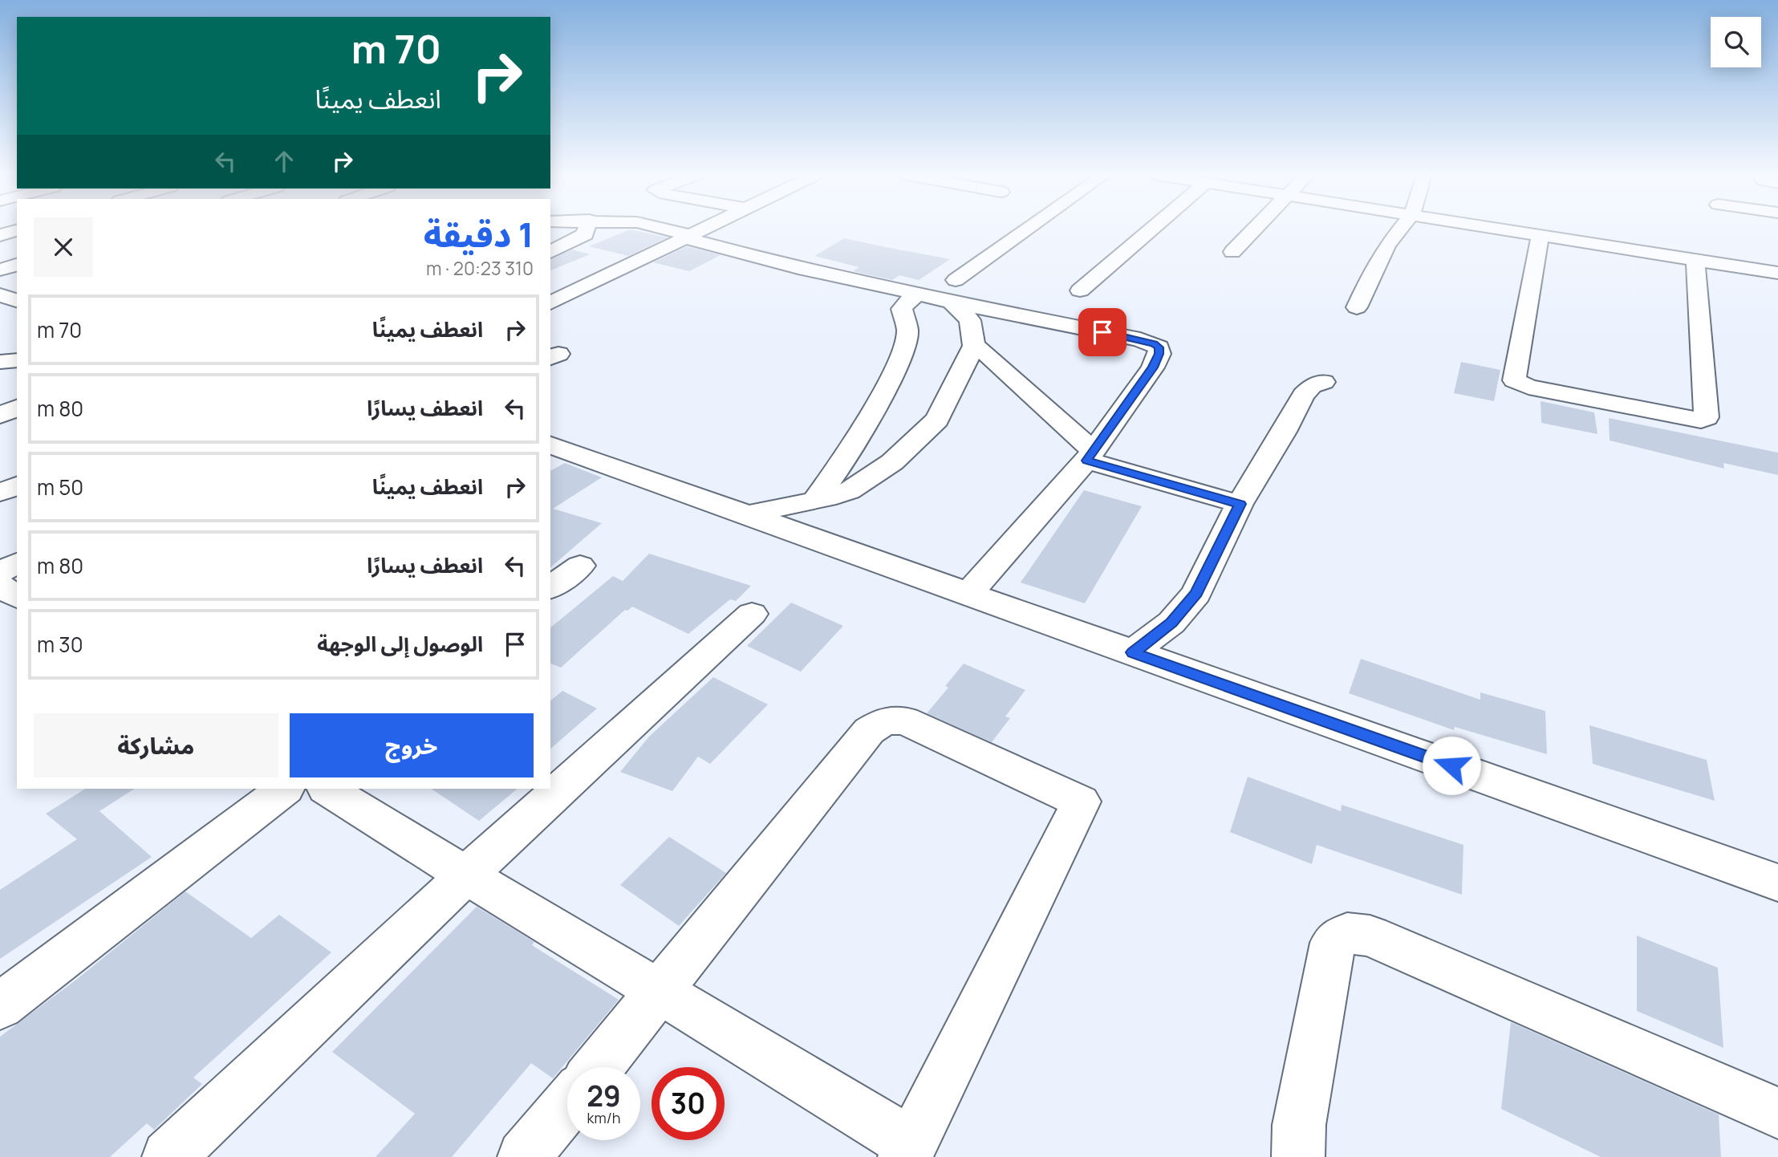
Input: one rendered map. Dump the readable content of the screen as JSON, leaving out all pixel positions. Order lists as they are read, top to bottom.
{
  "page": {
    "turn": ["70 m", "انعطف يمينًا"],
    "heading": ["1 دقيقة", "310 m · 20:23"],
    "list": [
      {
        "name": "انعطف يمينًا",
        "value": "70 m"
      },
      {
        "name": "انعطف يسارًا",
        "value": "80 m"
      },
      {
        "name": "انعطف يمينًا",
        "value": "50 m"
      },
      {
        "name": "انعطف يسارًا",
        "value": "80 m"
      },
      {
        "name": "الوصول إلى الوجهة",
        "value": "30 m"
      }
    ],
    "buttons": ["خروج", "مشاركة"],
    "speed": "29 km/h",
    "limit": "30"
  }
}
